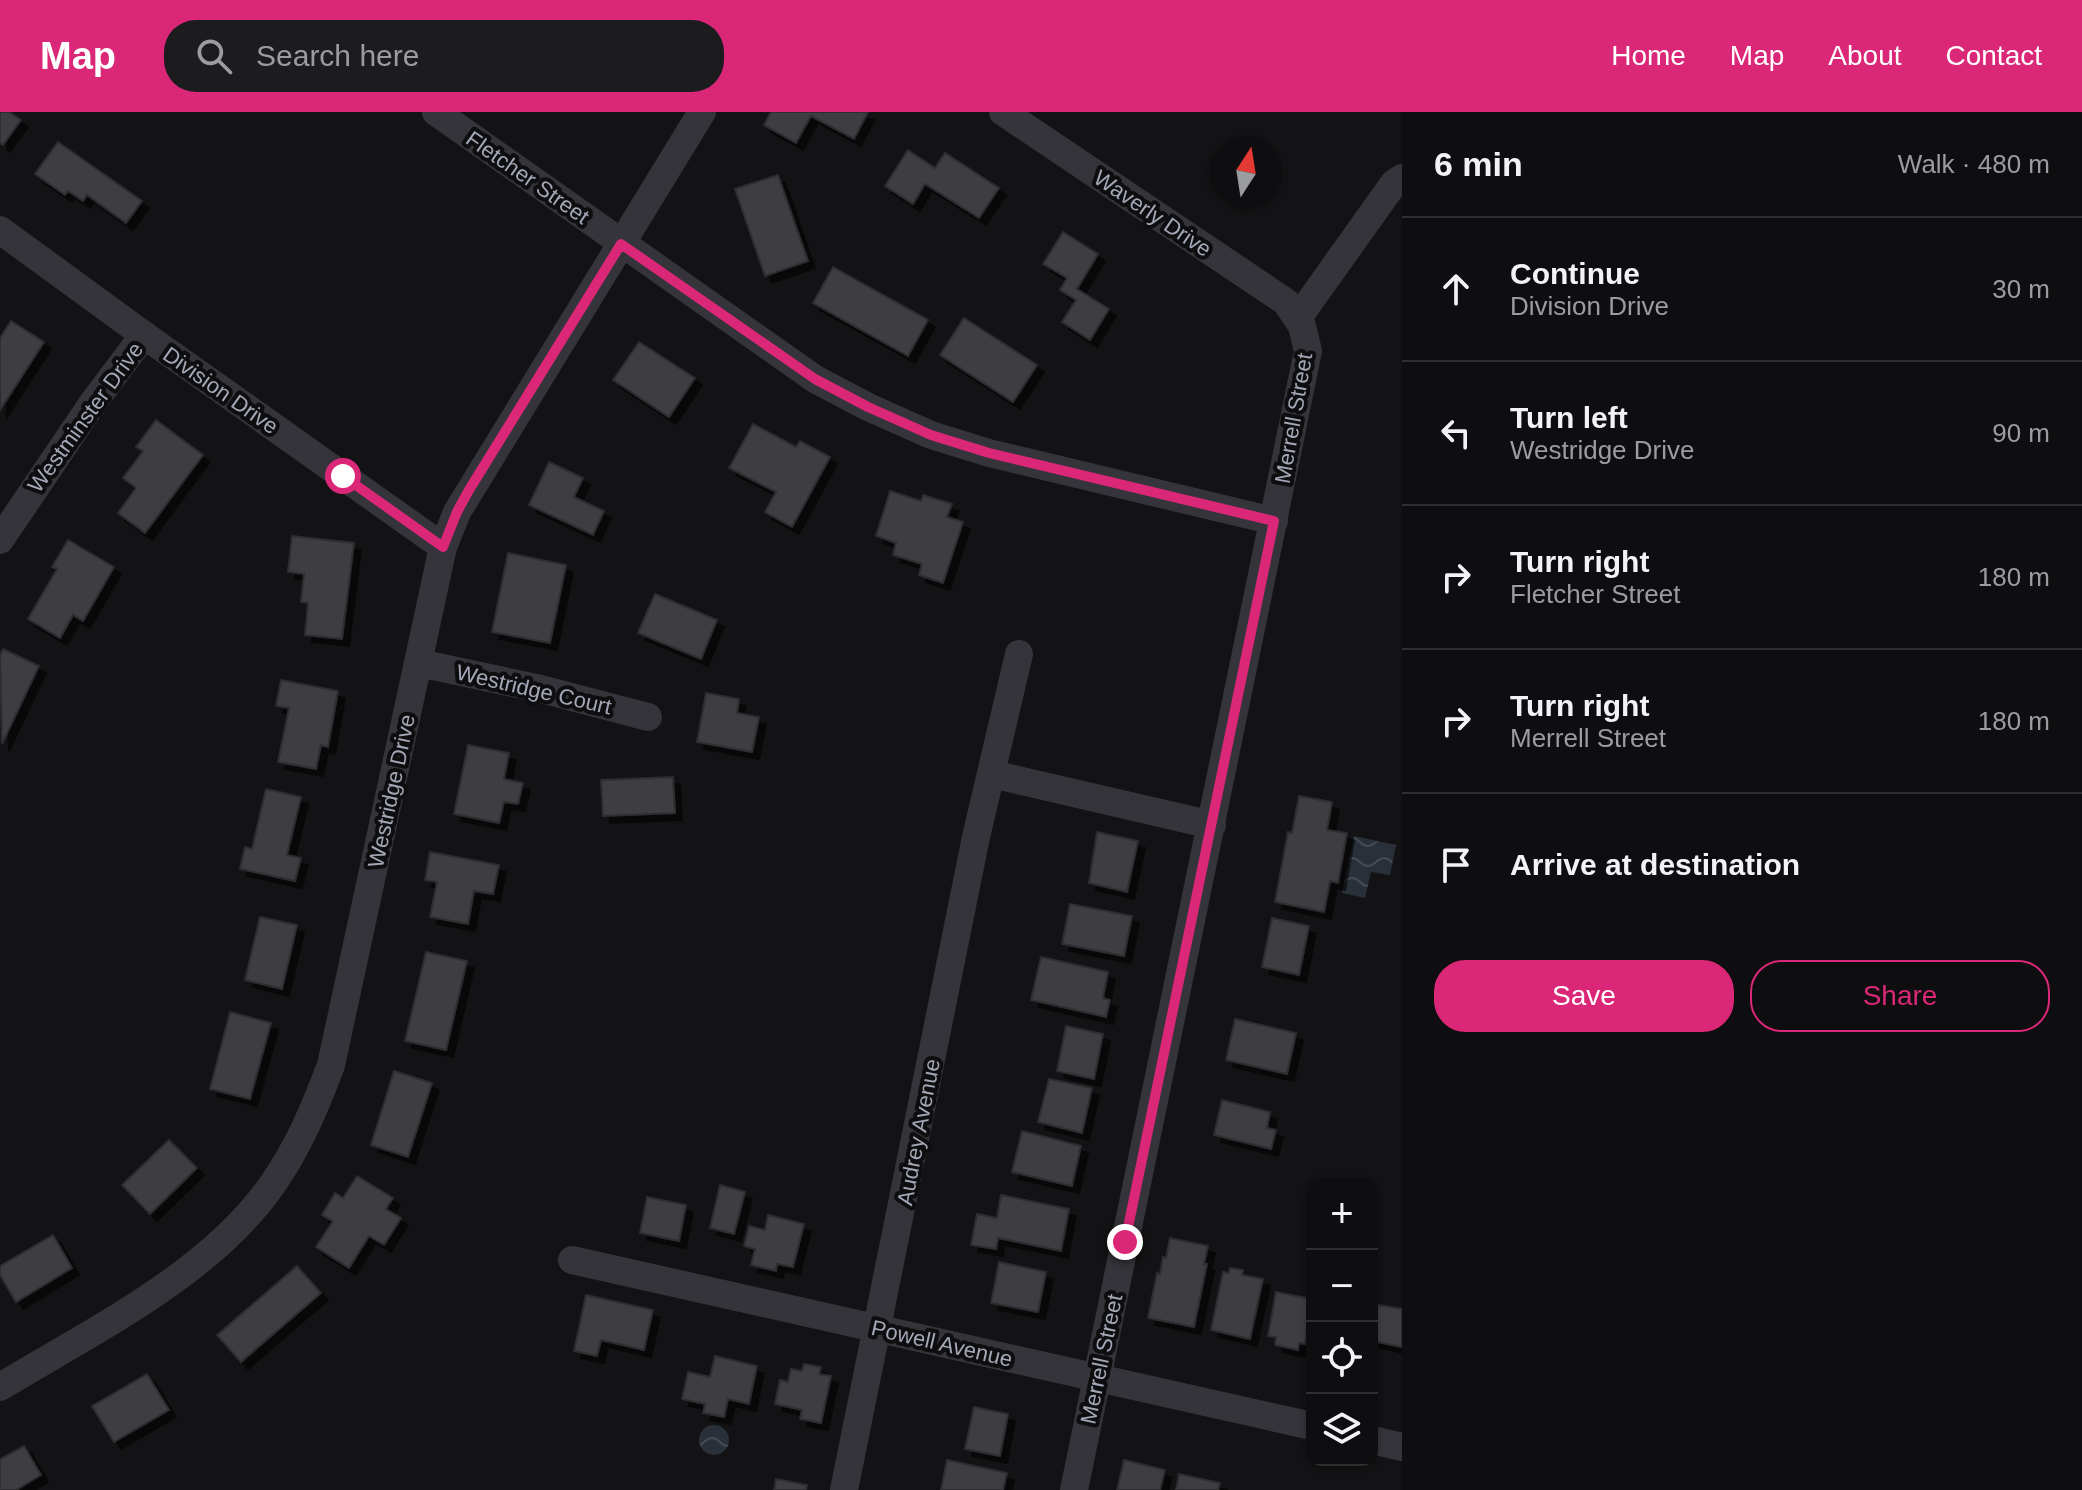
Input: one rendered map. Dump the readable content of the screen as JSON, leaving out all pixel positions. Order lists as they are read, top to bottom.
{
  "streets": {
    "street": [
      "Fletcher Street",
      "Waverly Drive",
      "Division Drive",
      "Westminster Drive",
      "Merrell Street",
      "Westridge Court",
      "Westridge Drive",
      "Audrey Avenue",
      "Powell Avenue"
    ]
  },
  "crossings": [
    ["Fletcher Street", "Merrell Street"],
    ["Fletcher Street", "Westridge Drive"],
    ["Waverly Drive", "Merrell Street"],
    ["Division Drive", "Westminster Drive"],
    ["Division Drive", "Westridge Drive"],
    ["Merrell Street", "Powell Avenue"],
    ["Westridge Court", "Westridge Drive"],
    ["Audrey Avenue", "Powell Avenue"]
  ],
  "north": "top",
  "page": {
    "header": "Map",
    "search": "Search here",
    "nav": [
      "Home",
      "Map",
      "About",
      "Contact"
    ],
    "heading": ["6 min", "Walk · 480 m"],
    "list": [
      ["Continue", "Division Drive", "30 m"],
      ["Turn left", "Westridge Drive", "90 m"],
      ["Turn right", "Fletcher Street", "180 m"],
      ["Turn right", "Merrell Street", "180 m"],
      "Arrive at destination"
    ],
    "buttons": ["Save", "Share"],
    "map_buttons": ["+", "−"]
  }
}
